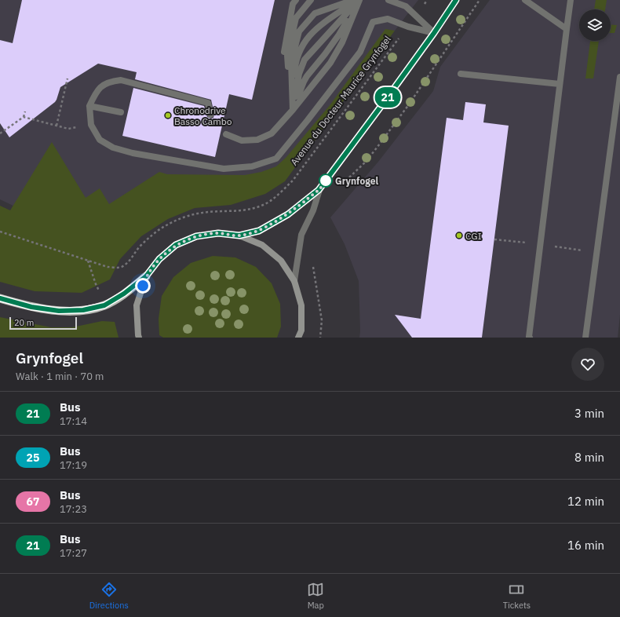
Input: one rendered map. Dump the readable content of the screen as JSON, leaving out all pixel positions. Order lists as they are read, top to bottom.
{
  "streets": {
    "path": ["Avenue du Docteur Maurice Grynfogel"]
  },
  "places": ["Chronodrive Basso Cambo", "Grynfogel", "CGI"],
  "lines": ["bus line 21"],
  "scale_bar": "20 m",
  "page": {
    "on_map": "21",
    "scale": "20 m",
    "heading": ["Grynfogel", "Walk · 1 min · 70 m"],
    "list": [
      {
        "mark": "21",
        "name": "Bus",
        "note": "17:14",
        "value": "3 min"
      },
      {
        "mark": "25",
        "name": "Bus",
        "note": "17:19",
        "value": "8 min"
      },
      {
        "mark": "67",
        "name": "Bus",
        "note": "17:23",
        "value": "12 min"
      },
      {
        "mark": "21",
        "name": "Bus",
        "note": "17:27",
        "value": "16 min"
      }
    ],
    "tabs": ["Directions", "Map", "Tickets"]
  }
}
